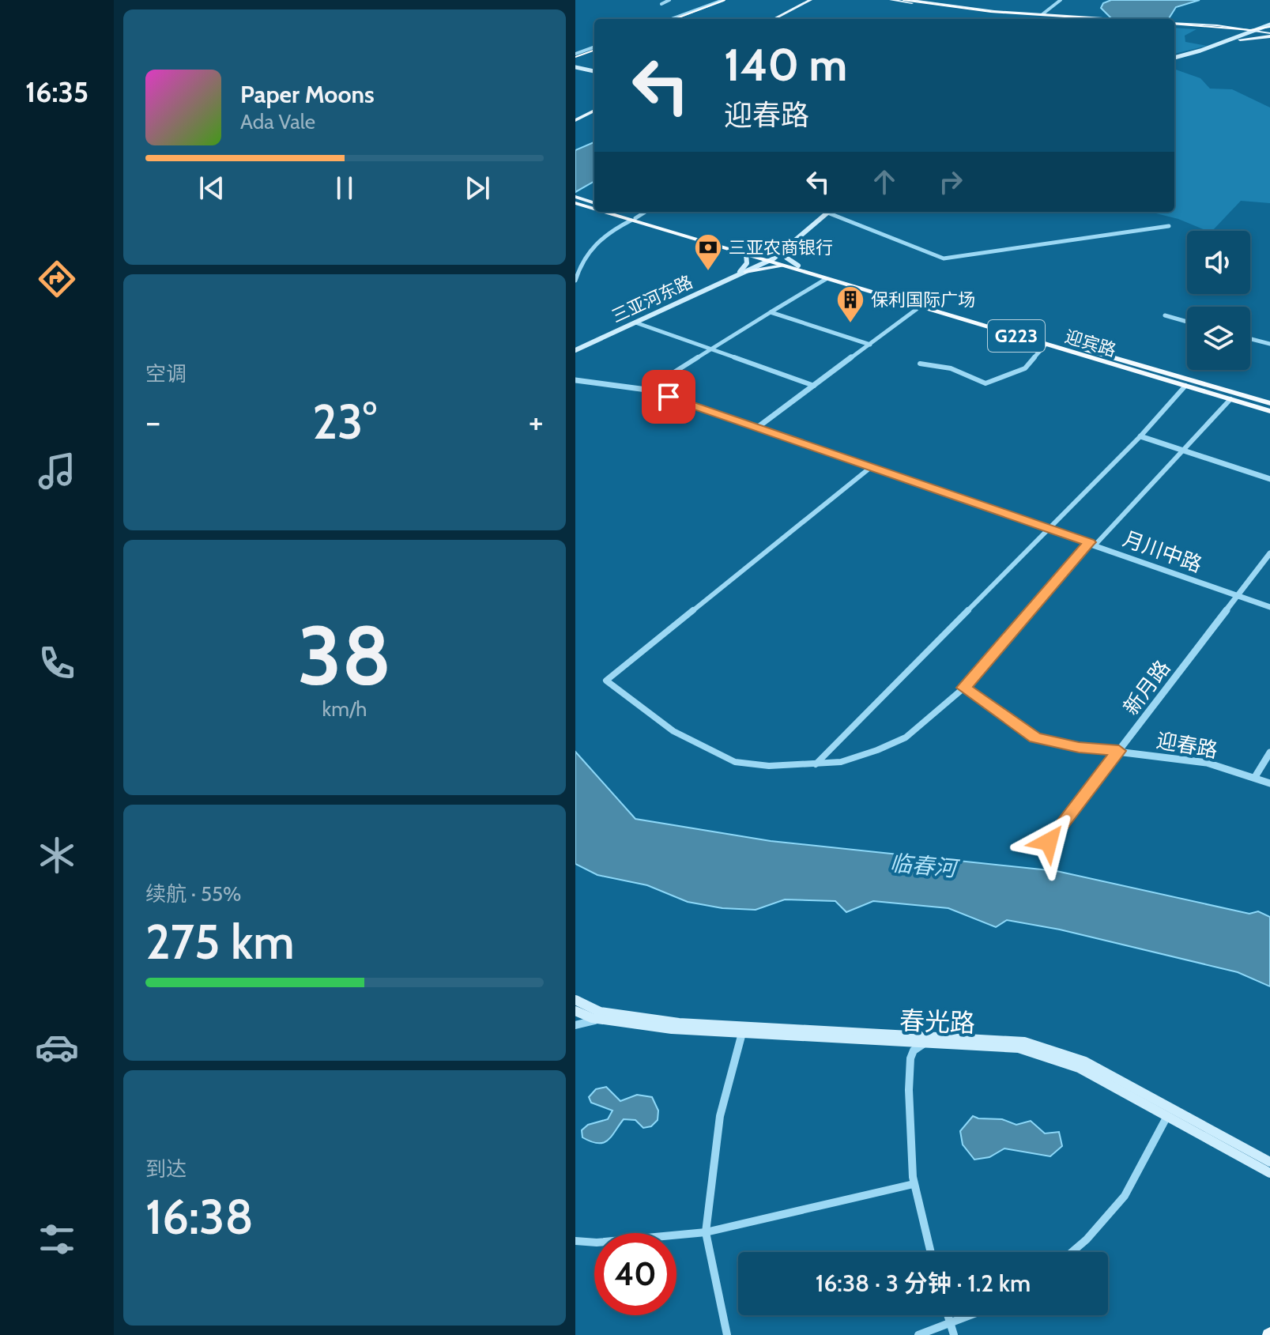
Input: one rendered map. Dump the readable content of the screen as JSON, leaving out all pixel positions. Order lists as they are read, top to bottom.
{
  "streets": {
    "highway": ["G223", "迎宾路"],
    "main road": ["三亚河东路", "春光路"],
    "street": ["月川中路", "新月路", "迎春路"]
  },
  "crossings": [
    ["三亚河东路", "迎宾路"],
    ["月川中路", "新月路"],
    ["新月路", "迎春路"]
  ],
  "water": ["临春河"],
  "places": {
    "bank": ["三亚农商银行"],
    "building": ["保利国际广场"]
  },
  "page": {
    "tabs": "16:35",
    "turn": ["140 m", "迎春路"],
    "song": ["Paper Moons", "Ada Vale"],
    "tile": [
      "空调",
      ["38", "km/h"],
      ["续航 · 55%", "275 km"],
      ["到达", "16:38"]
    ],
    "heat": ["−", "23°", "+"],
    "limit": "40",
    "trip": "16:38 · 3 分钟 · 1.2 km"
  }
}
